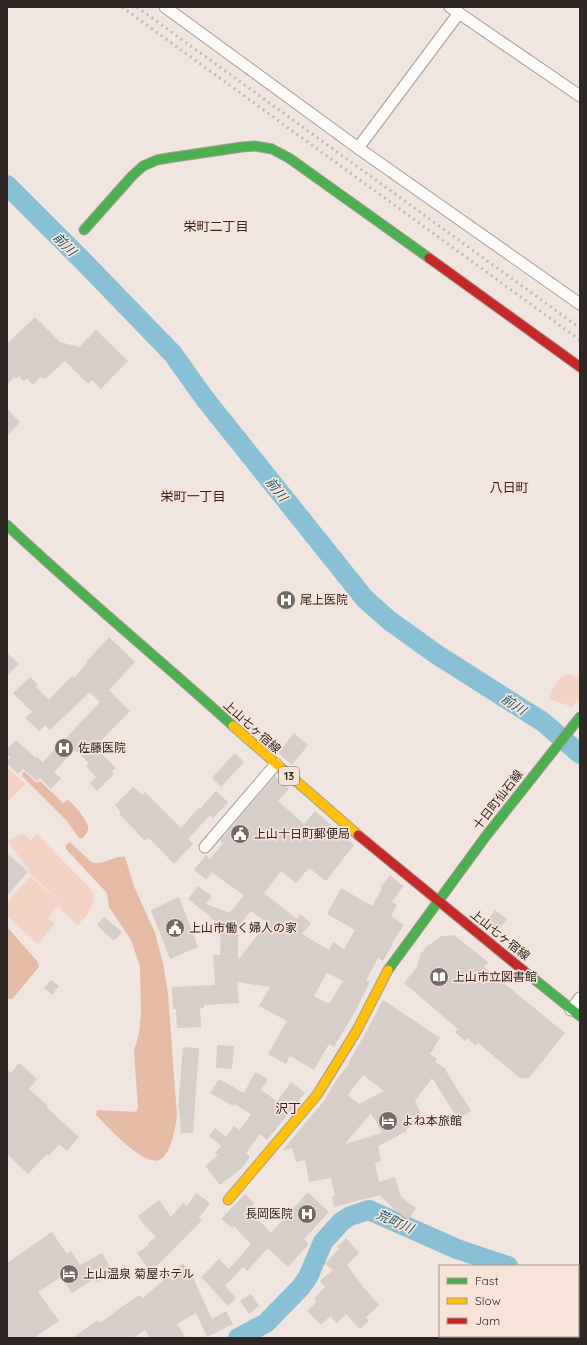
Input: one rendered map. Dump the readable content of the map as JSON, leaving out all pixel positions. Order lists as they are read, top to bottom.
{
  "streets": {
    "main road": ["上山七ヶ宿線", "13", "十日町仙石線"]
  },
  "crossings": [
    ["上山七ヶ宿線", "十日町仙石線"]
  ],
  "districts": [
    "栄町二丁目",
    "八日町",
    "栄町一丁目",
    "沢丁"
  ],
  "water": ["前川", "荒町川"],
  "places": {
    "hospital": ["尾上医院", "佐藤医院", "長岡医院"],
    "public building": ["上山十日町郵便局", "上山市働く婦人の家"],
    "library": ["上山市立図書館"],
    "hotel": ["よね本旅館", "上山温泉 菊屋ホテル"]
  },
  "legend": ["Fast", "Slow", "Jam"]
}
